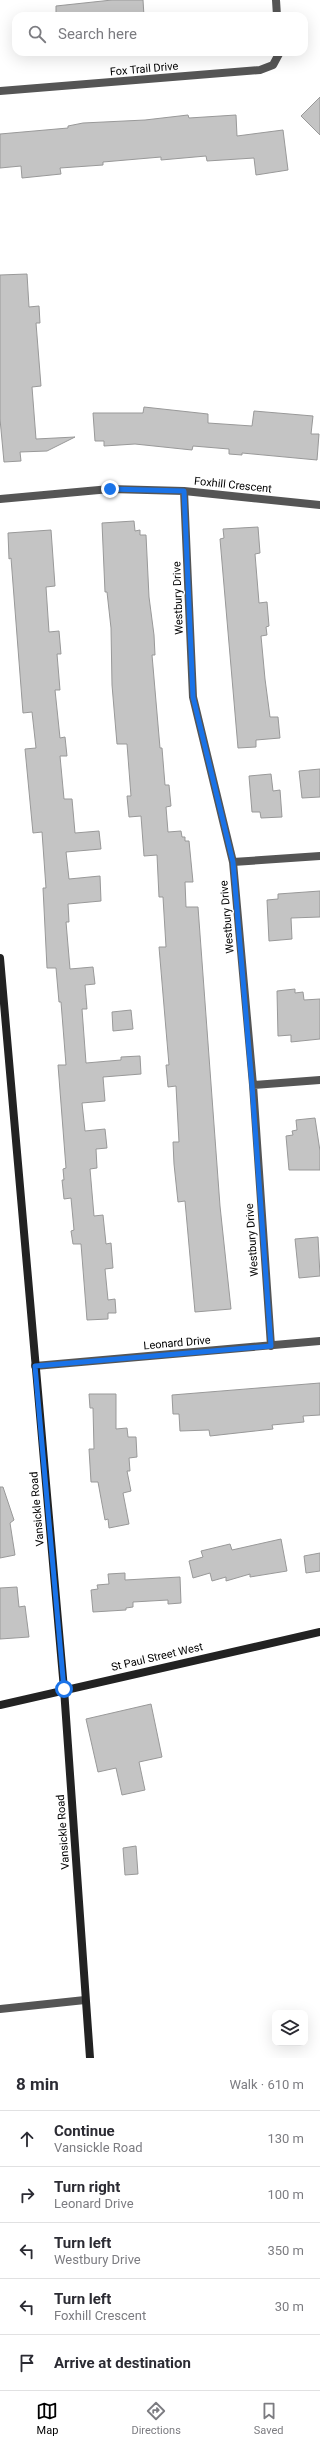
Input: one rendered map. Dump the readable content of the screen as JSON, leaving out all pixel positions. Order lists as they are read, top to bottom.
{
  "streets": {
    "street": [
      "Fox Trail Drive",
      "Foxhill Crescent",
      "Westbury Drive",
      "Leonard Drive",
      "Vansickle Road",
      "St Paul Street West"
    ]
  },
  "crossings": [
    ["Foxhill Crescent", "Westbury Drive"],
    ["Westbury Drive", "Leonard Drive"],
    ["Leonard Drive", "Vansickle Road"],
    ["Vansickle Road", "St Paul Street West"]
  ],
  "page": {
    "search": "Search here",
    "heading": ["8 min", "Walk · 610 m"],
    "list": [
      ["Continue", "Vansickle Road", "130 m"],
      ["Turn right", "Leonard Drive", "100 m"],
      ["Turn left", "Westbury Drive", "350 m"],
      ["Turn left", "Foxhill Crescent", "30 m"],
      "Arrive at destination"
    ],
    "nav": ["Map", "Directions", "Saved"]
  }
}
